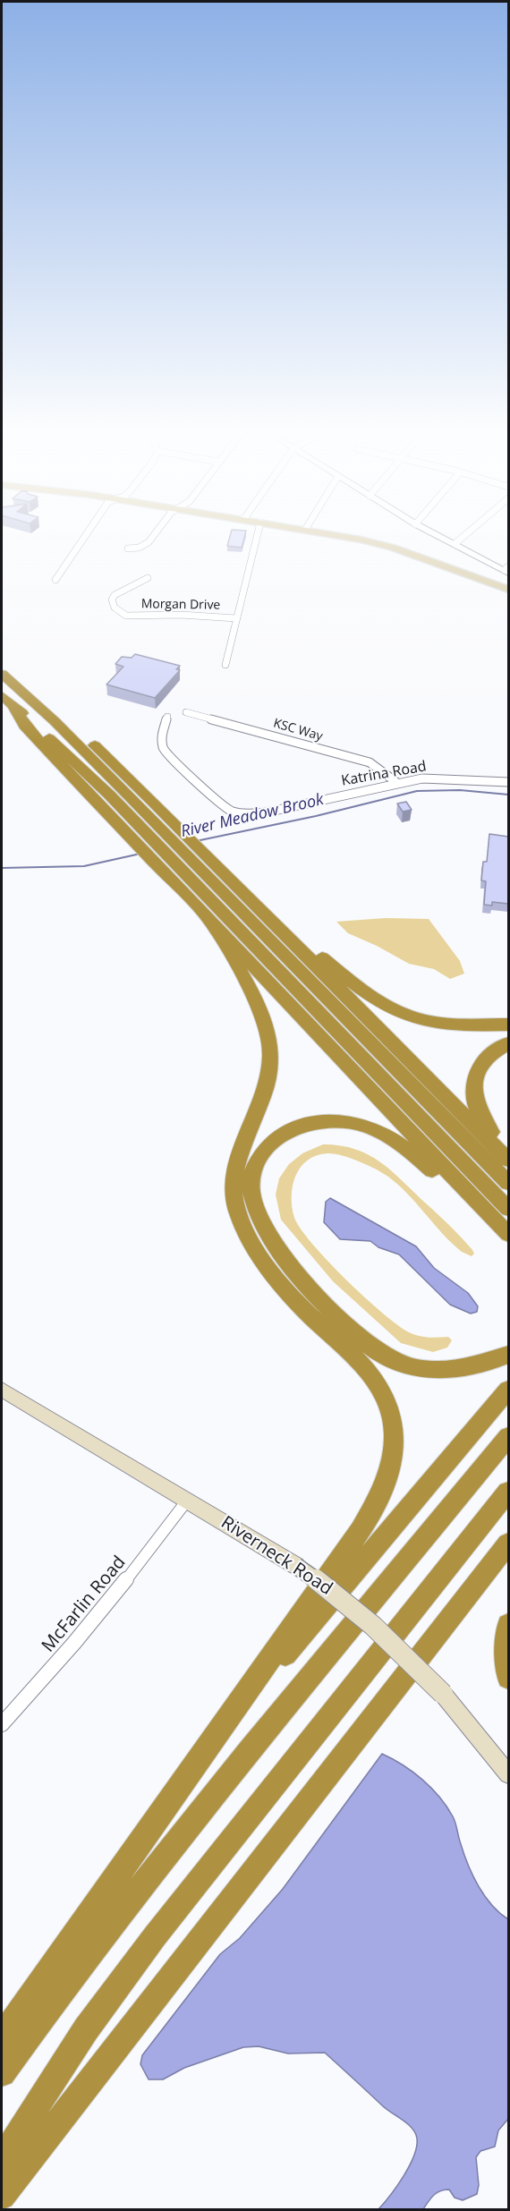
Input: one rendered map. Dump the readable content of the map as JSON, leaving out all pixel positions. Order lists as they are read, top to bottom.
{
  "streets": {
    "main road": ["Riverneck Road"],
    "street": [
      "Morgan Drive",
      "KSC Way",
      "Katrina Road",
      "McFarlin Road"
    ]
  },
  "crossings": [
    ["KSC Way", "Katrina Road"],
    ["Riverneck Road", "McFarlin Road"]
  ],
  "water": ["River Meadow Brook"]
}
